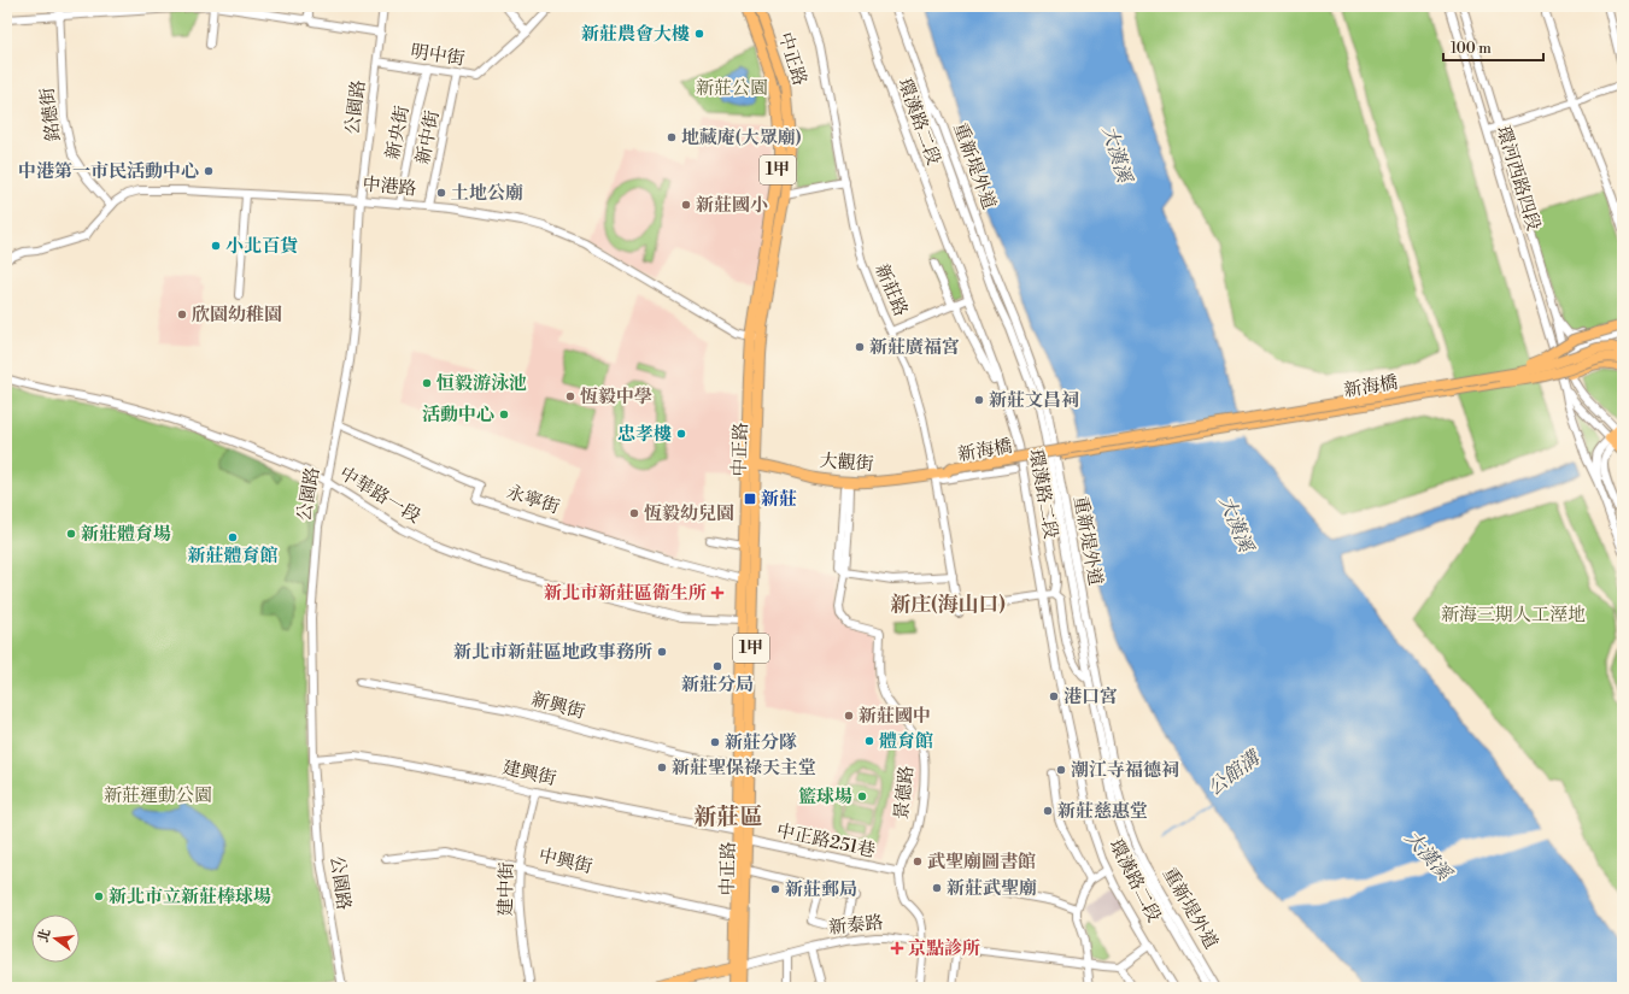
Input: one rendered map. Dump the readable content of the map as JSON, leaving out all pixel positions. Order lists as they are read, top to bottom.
{
  "streets": {
    "main road": [
      "中正路",
      "1甲",
      "新海橋",
      "大觀街",
      "新泰路"
    ],
    "street": [
      "明中街",
      "公園路",
      "銘德街",
      "環漢路二段",
      "新央街",
      "新中街",
      "重新堤外道",
      "環河西路四段",
      "中港路",
      "新莊路",
      "中華路一段",
      "永寧街",
      "新興街",
      "建興街",
      "景德路",
      "中正路251巷",
      "中興街",
      "建中街"
    ]
  },
  "crossings": [
    ["明中街", "公園路"],
    ["明中街", "新央街"],
    ["明中街", "新中街"],
    ["中正路", "中港路"],
    ["中正路", "大觀街"],
    ["中正路", "中華路一段"],
    ["中正路", "永寧街"],
    ["中正路", "新興街"],
    ["中正路", "建興街"],
    ["中正路", "中正路251巷"],
    ["中正路", "中興街"],
    ["中正路", "新泰路"],
    ["公園路", "中港路"],
    ["公園路", "中華路一段"],
    ["公園路", "永寧街"],
    ["公園路", "建興街"],
    ["銘德街", "中港路"],
    ["環漢路二段", "新莊路"],
    ["新央街", "中港路"],
    ["新中街", "中港路"],
    ["新莊路", "大觀街"],
    ["新海橋", "大觀街"],
    ["大觀街", "景德路"],
    ["建興街", "建中街"],
    ["景德路", "中正路251巷"],
    ["景德路", "新泰路"],
    ["中興街", "建中街"]
  ],
  "districts": ["新庄(海山口)", "新莊區"],
  "water": ["大漢溪", "公館溝"],
  "parks": ["新莊公園", "新海三期人工溼地", "新莊運動公園"],
  "places": {
    "other": [
      "新莊農會大樓",
      "地藏庵(大眾廟)",
      "中港第一市民活動中心",
      "土地公廟",
      "新莊國小",
      "小北百貨",
      "欣園幼稚園",
      "新莊廣福宮",
      "恒毅游泳池",
      "恆毅中學",
      "新莊文昌祠",
      "活動中心",
      "忠孝樓",
      "恆毅幼兒園",
      "新莊體育場",
      "新莊體育館",
      "新北市新莊區地政事務所",
      "新莊分局",
      "港口宮",
      "新莊國中",
      "體育館",
      "新莊分隊",
      "新莊聖保祿天主堂",
      "潮江寺福德祠",
      "籃球場",
      "新莊慈惠堂",
      "武聖廟圖書館",
      "新莊武聖廟",
      "新莊郵局",
      "新北市立新莊棒球場"
    ],
    "transit": ["新莊"],
    "health": ["新北市新莊區衛生所", "京點診所"]
  },
  "scale_bar": "100 m",
  "north": "left"
}
